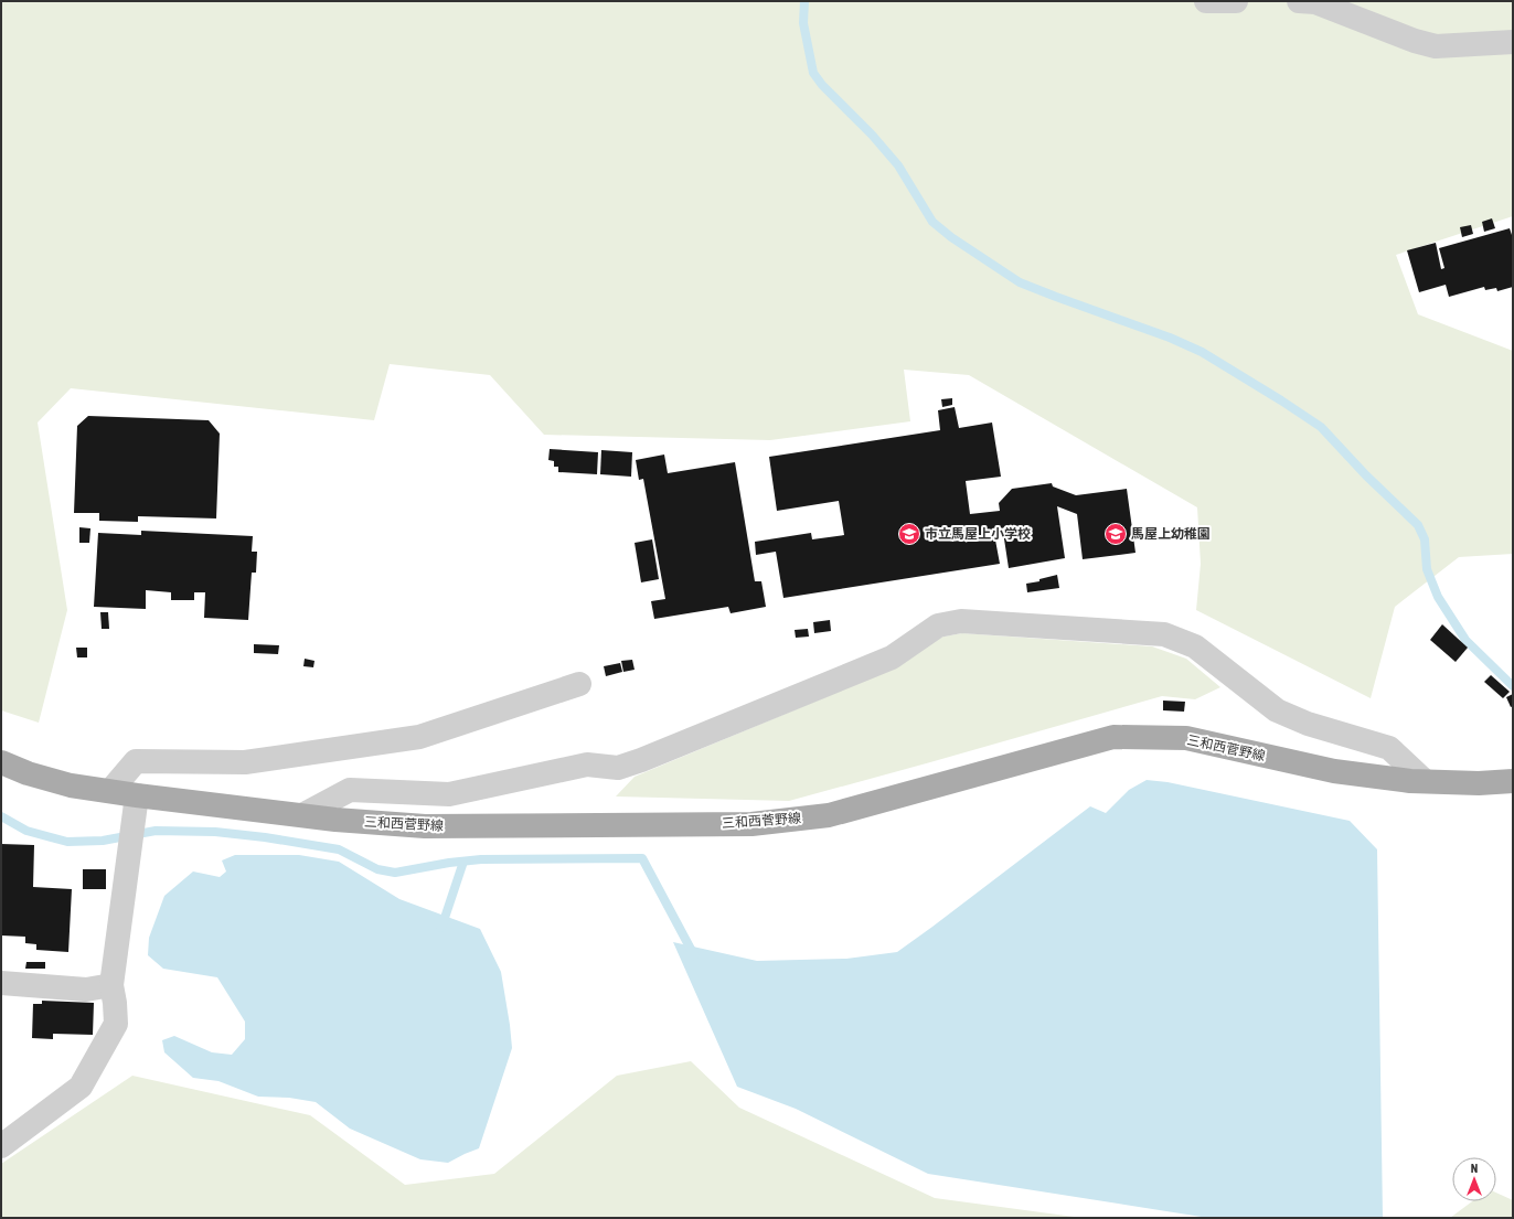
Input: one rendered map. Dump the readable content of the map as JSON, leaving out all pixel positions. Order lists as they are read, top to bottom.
{
  "streets": {
    "main road": ["三和西菅野線"]
  },
  "places": {
    "school or university": ["市立馬屋上小学校", "馬屋上幼稚園"]
  },
  "north": "top"
}
